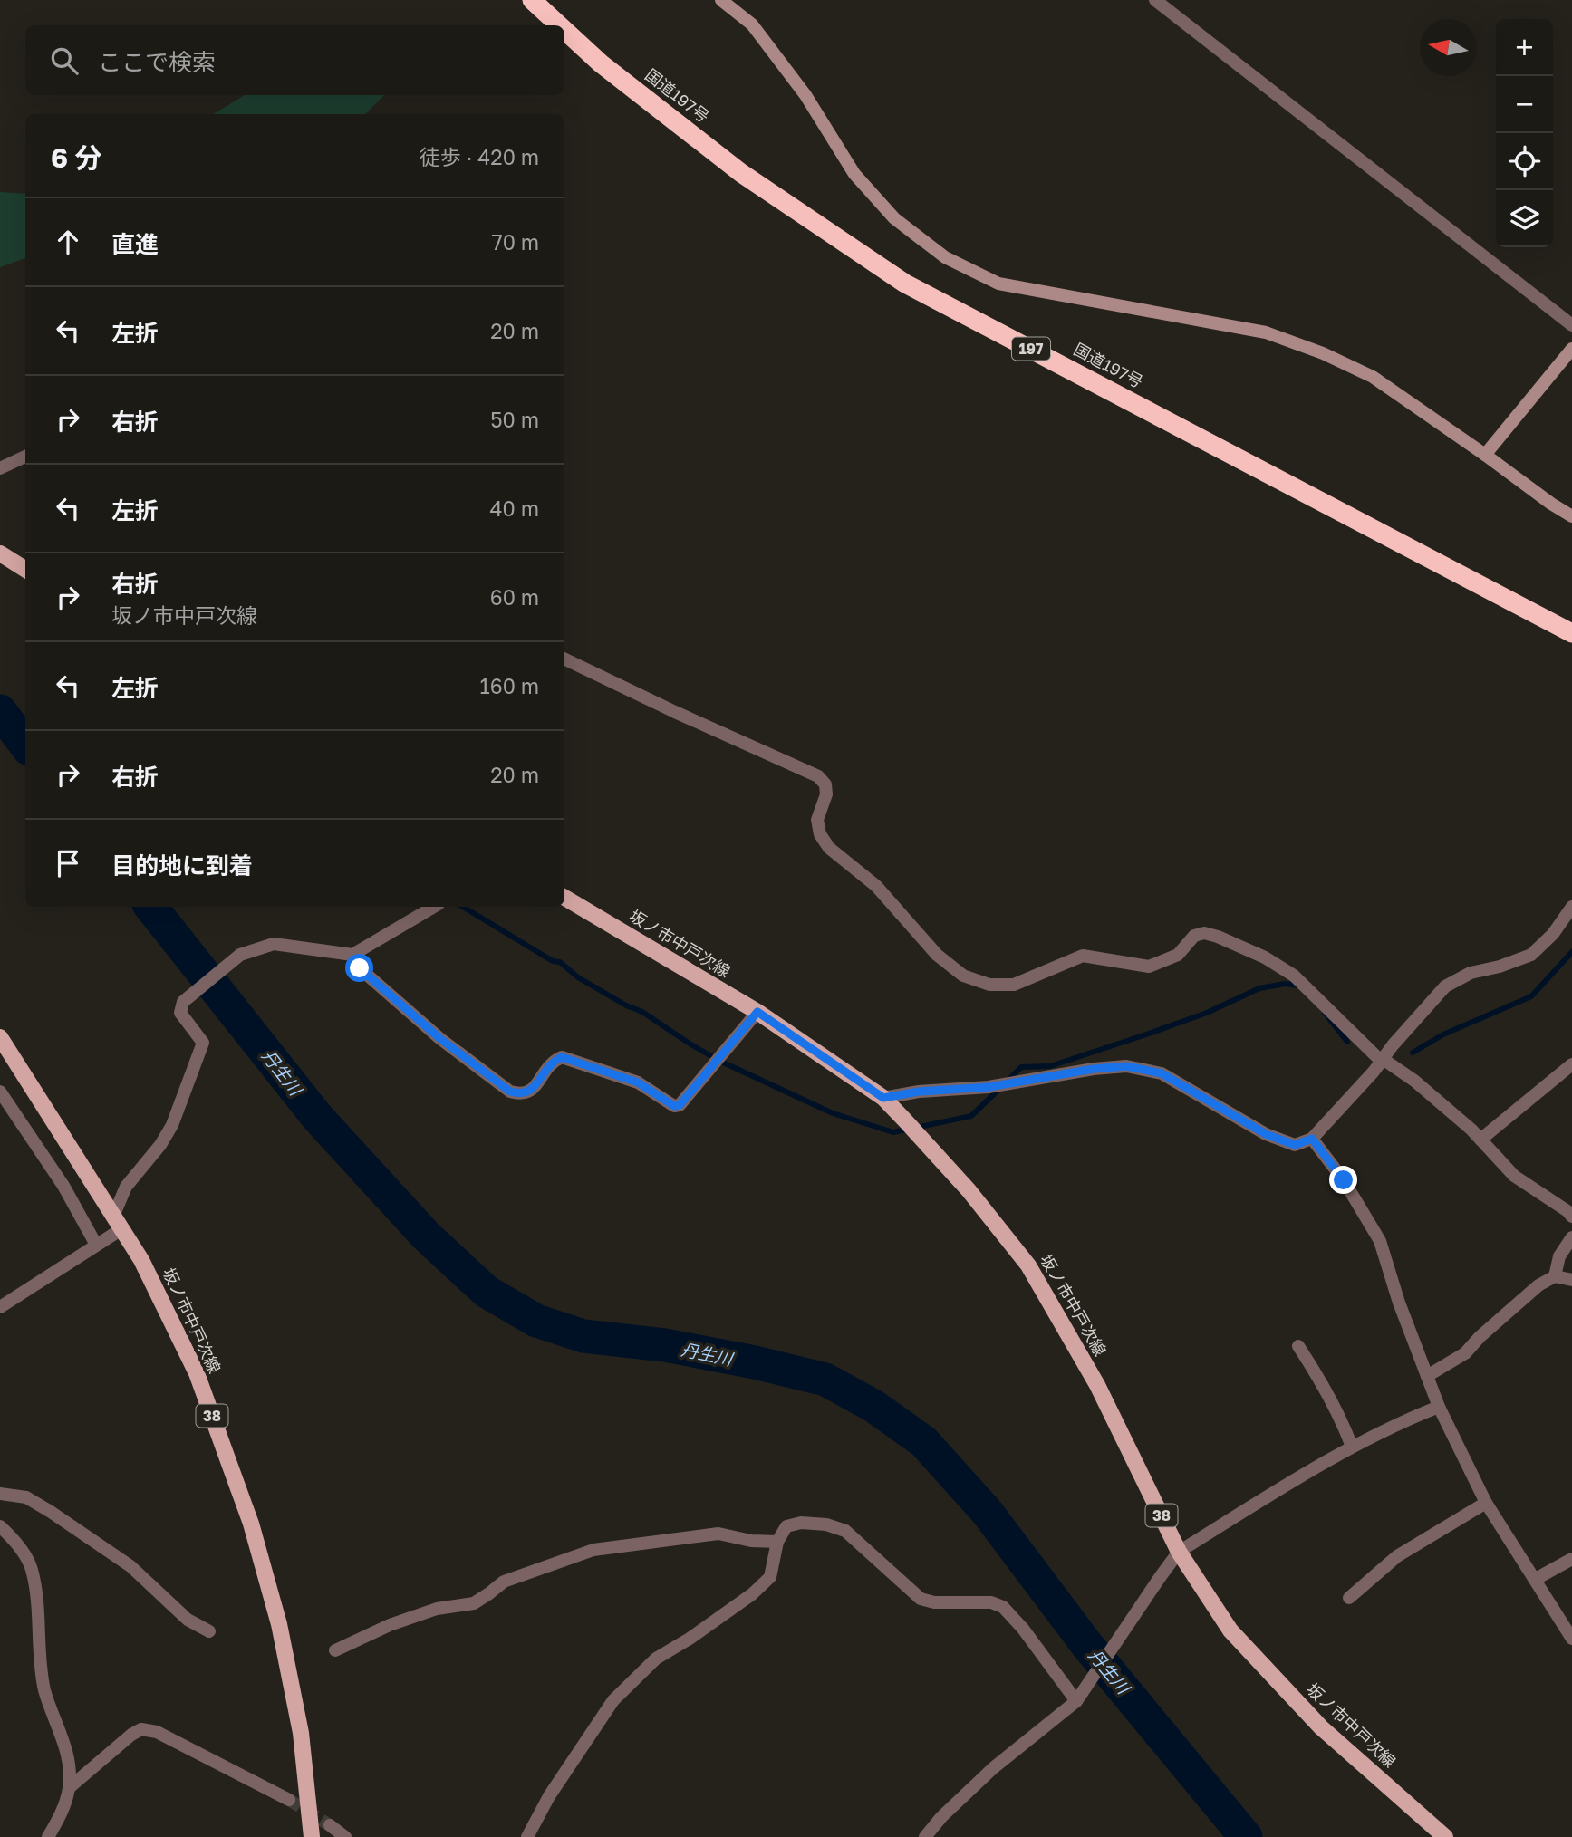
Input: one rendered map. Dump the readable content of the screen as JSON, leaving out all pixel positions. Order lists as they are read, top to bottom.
{
  "streets": {
    "highway": ["国道197号", "197"],
    "main road": ["坂ノ市中戸次線", "38"]
  },
  "water": ["丹生川"],
  "north": "left",
  "page": {
    "map_buttons": ["+", "−"],
    "search": "ここで検索",
    "heading": ["6 分", "徒歩 · 420 m"],
    "list": [
      ["直進", "70 m"],
      ["左折", "20 m"],
      ["右折", "50 m"],
      ["左折", "40 m"],
      ["右折", "坂ノ市中戸次線", "60 m"],
      ["左折", "160 m"],
      ["右折", "20 m"],
      "目的地に到着"
    ]
  }
}
